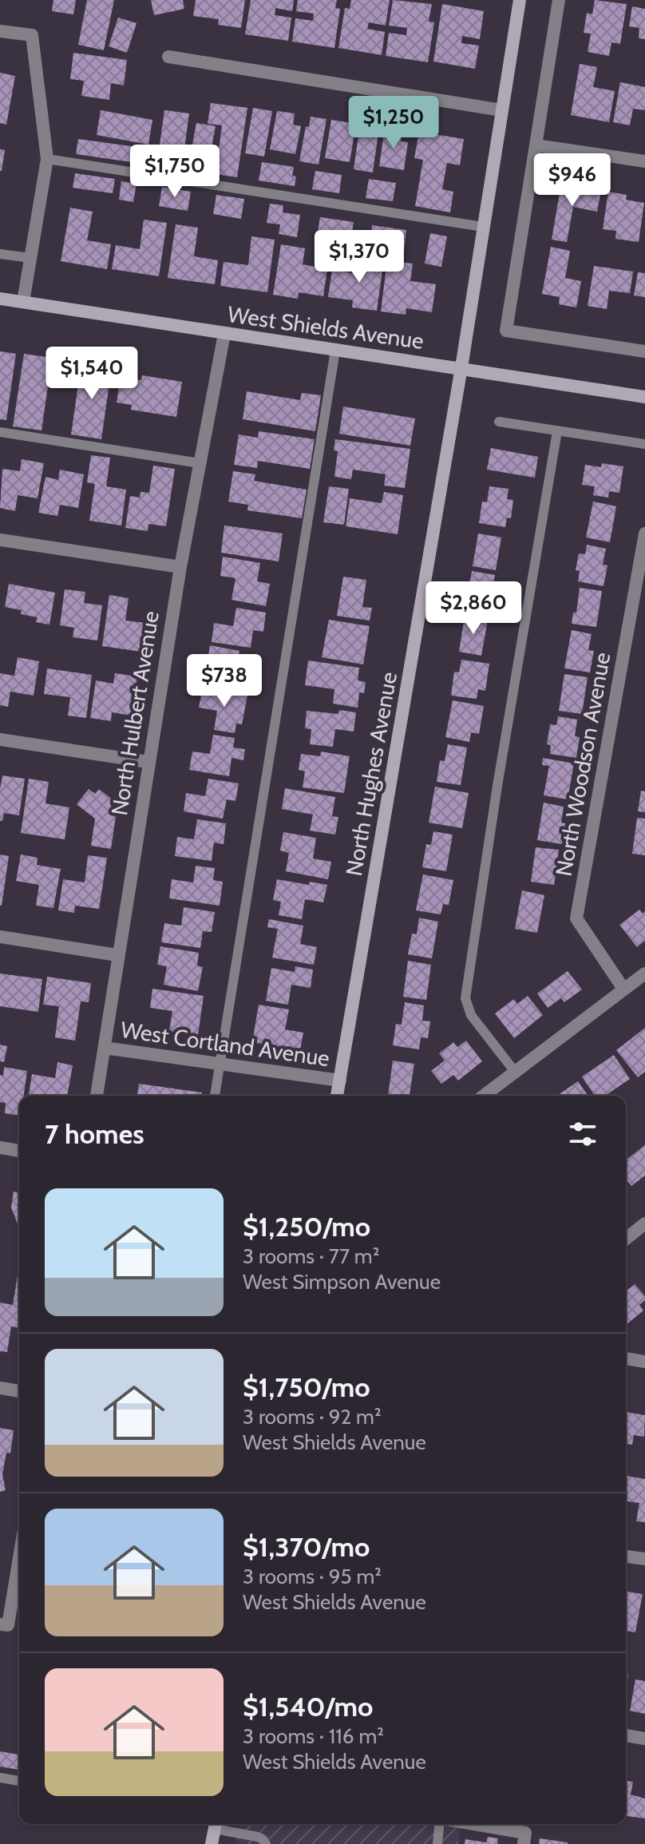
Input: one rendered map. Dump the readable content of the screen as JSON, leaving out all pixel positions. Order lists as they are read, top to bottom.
{
  "streets": {
    "street": [
      "West Shields Avenue",
      "North Hulbert Avenue",
      "North Woodson Avenue",
      "North Hughes Avenue",
      "West Cortland Avenue"
    ]
  },
  "crossings": [
    ["West Shields Avenue", "North Hulbert Avenue"],
    ["West Shields Avenue", "North Hughes Avenue"],
    ["North Hulbert Avenue", "West Cortland Avenue"],
    ["North Hughes Avenue", "West Cortland Avenue"]
  ],
  "page": {
    "price": [
      "$1,250",
      "$1,750",
      "$946",
      "$1,370",
      "$1,540",
      "$2,860",
      "$738"
    ],
    "heading": "7 homes",
    "list": [
      {
        "name": "$1,250/mo",
        "note": "3 rooms · 77 m² · West Simpson Avenue"
      },
      {
        "name": "$1,750/mo",
        "note": "3 rooms · 92 m² · West Shields Avenue"
      },
      {
        "name": "$1,370/mo",
        "note": "3 rooms · 95 m² · West Shields Avenue"
      },
      {
        "name": "$1,540/mo",
        "note": "3 rooms · 116 m² · West Shields Avenue"
      }
    ]
  }
}
